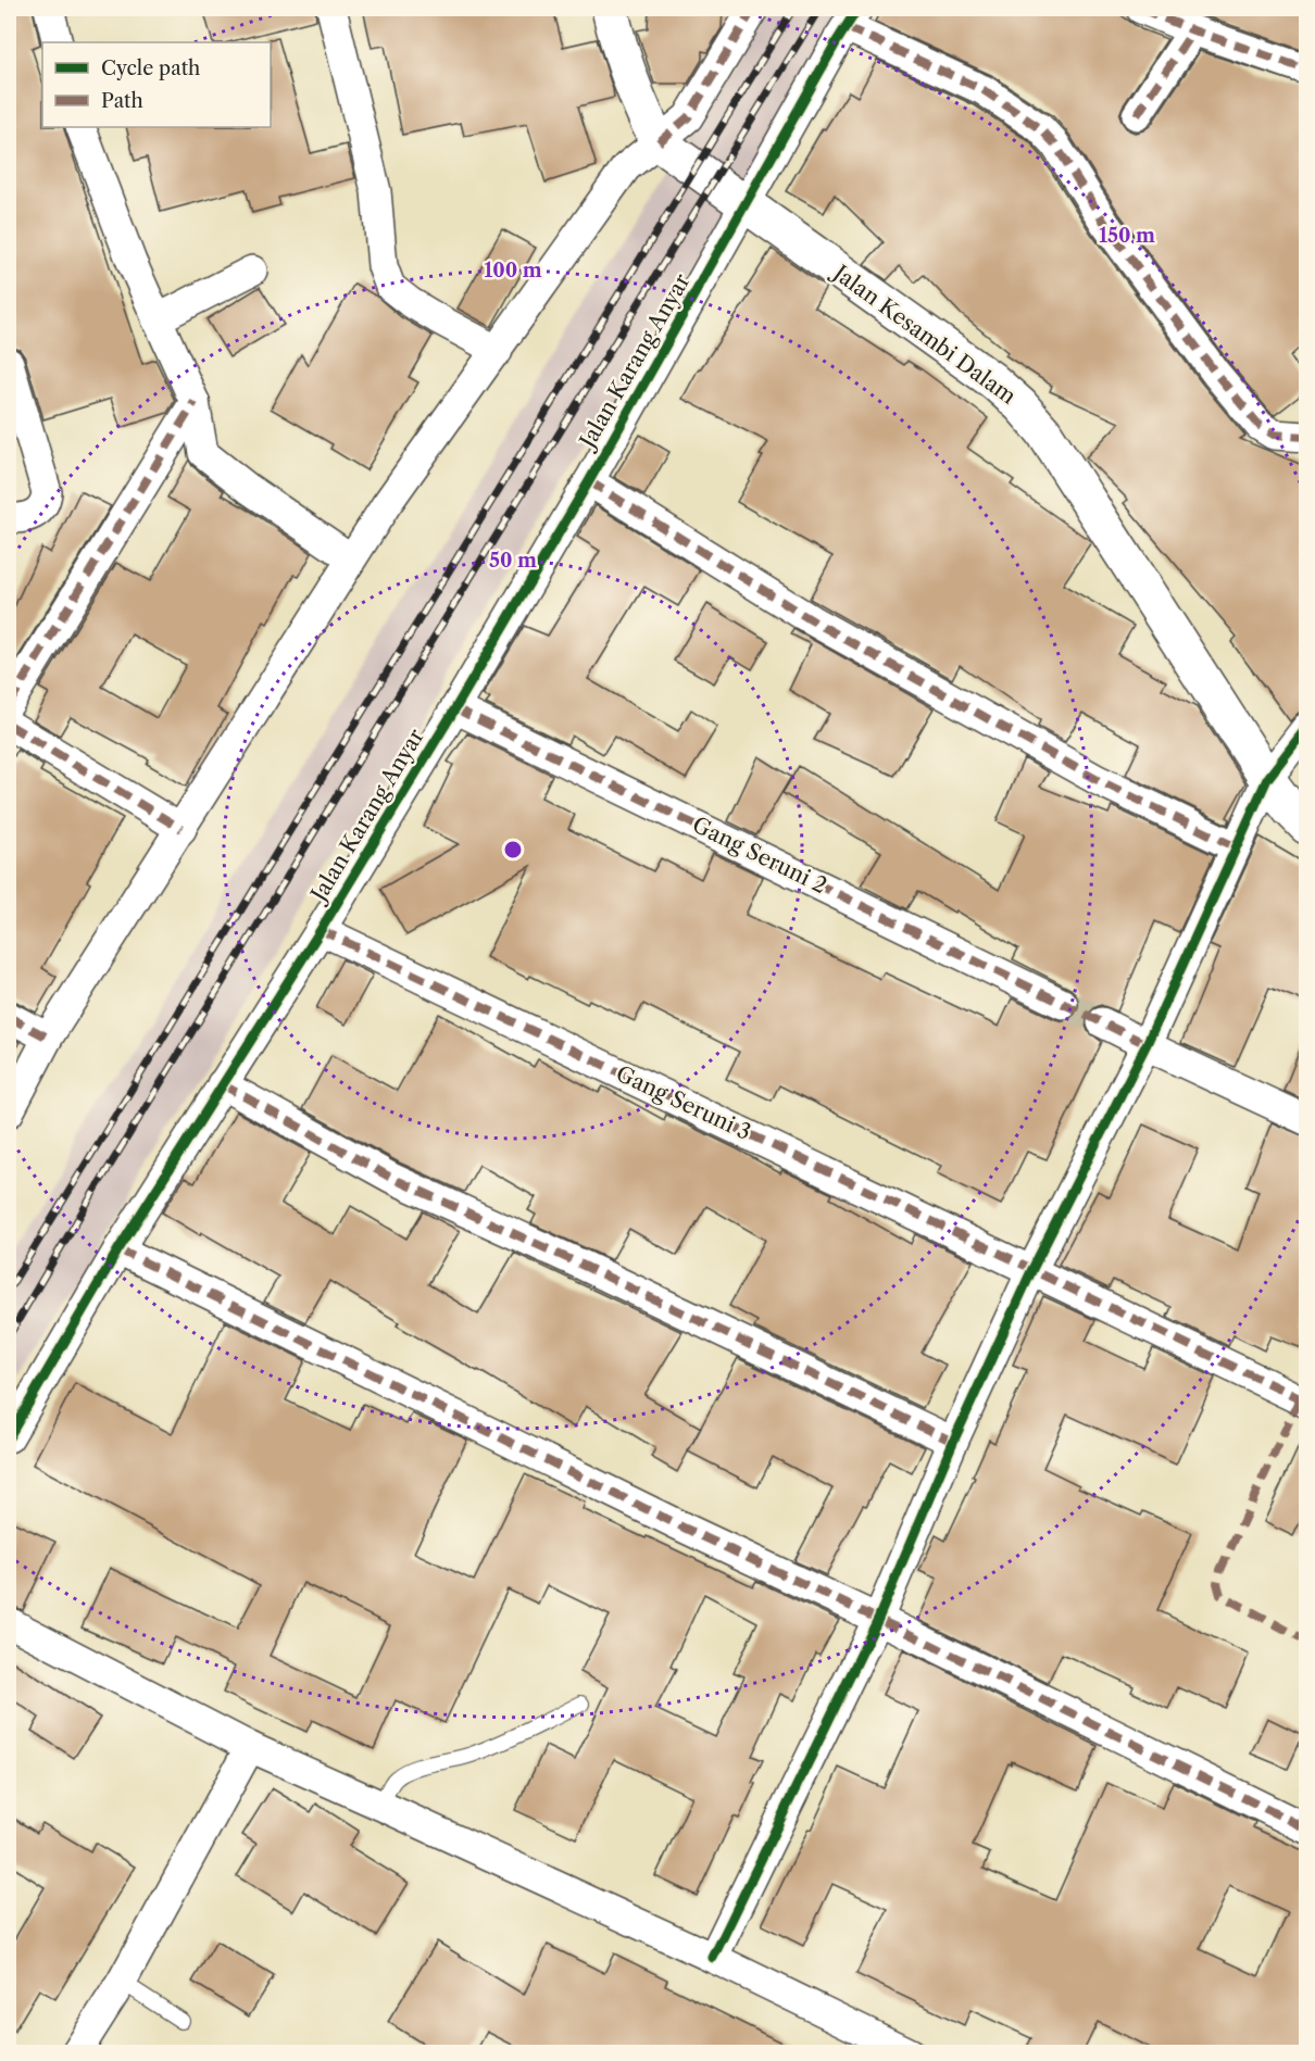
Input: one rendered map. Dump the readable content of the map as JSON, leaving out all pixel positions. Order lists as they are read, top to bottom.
{
  "streets": {
    "street": [
      "Jalan Kesambi Dalam",
      "Jalan Karang Anyar",
      "Gang Seruni 2",
      "Gang Seruni 3"
    ]
  },
  "crossings": [
    ["Jalan Kesambi Dalam", "Jalan Karang Anyar"],
    ["Jalan Karang Anyar", "Gang Seruni 2"],
    ["Jalan Karang Anyar", "Gang Seruni 3"]
  ],
  "legend": ["Cycle path", "Path"],
  "rings": ["150 m", "100 m", "50 m"]
}
